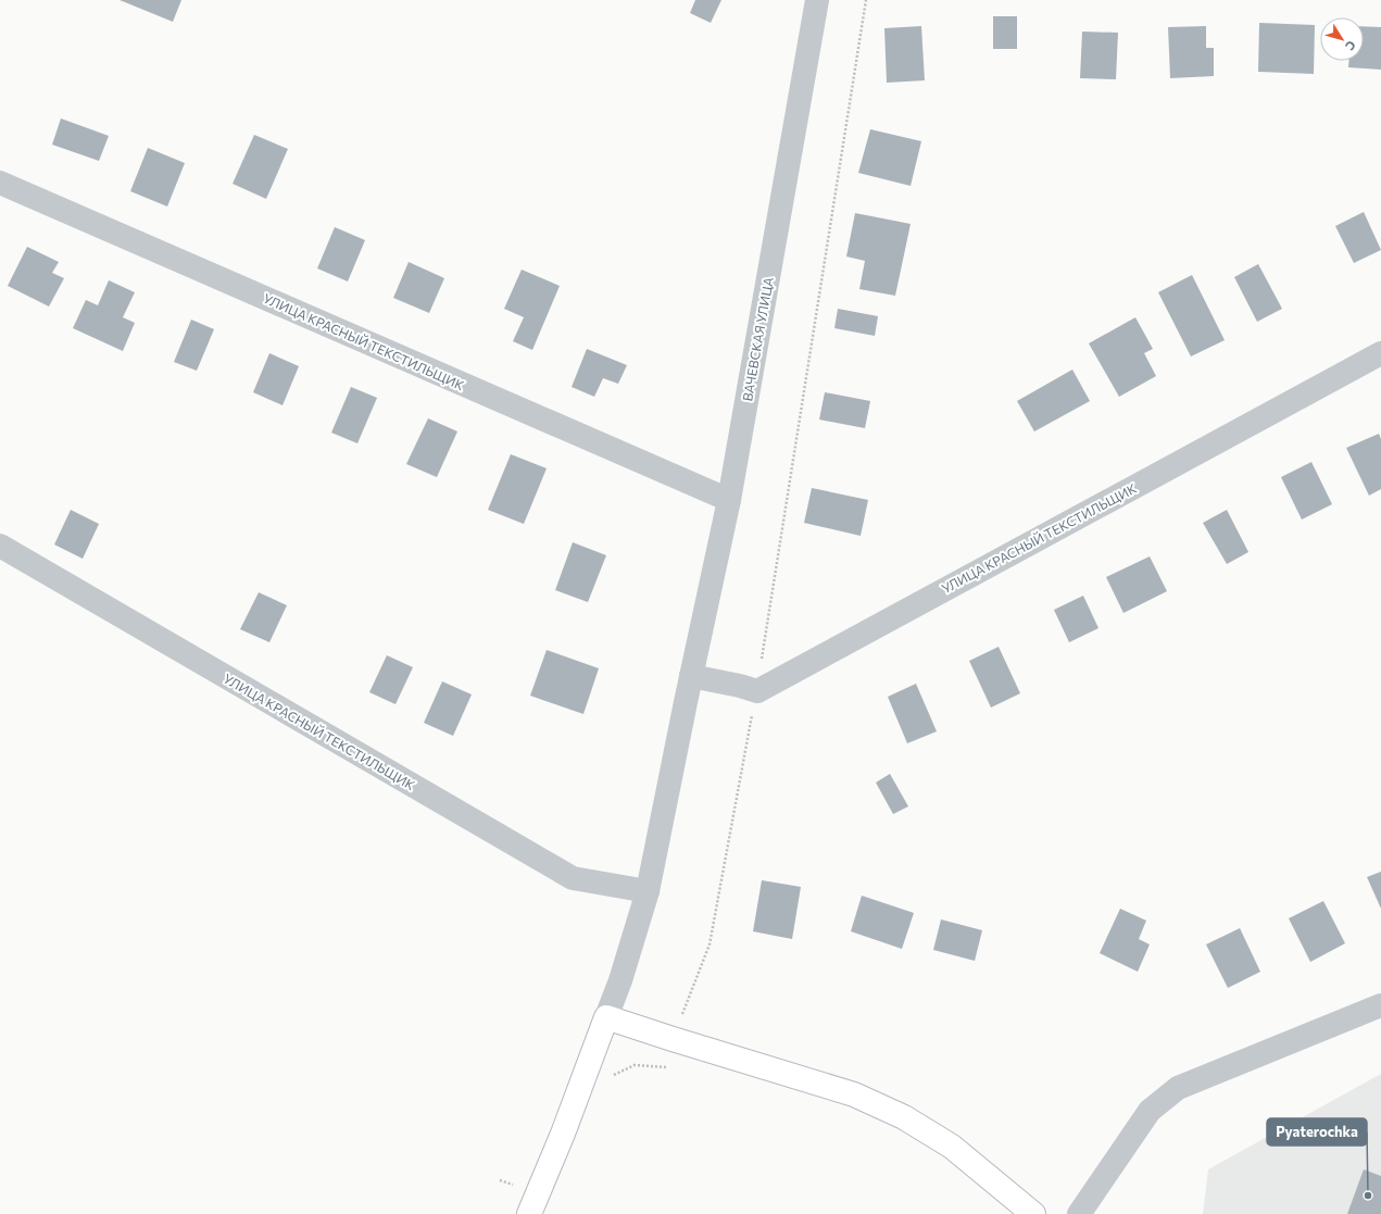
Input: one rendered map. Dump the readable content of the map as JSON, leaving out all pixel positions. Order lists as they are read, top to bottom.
{
  "streets": {
    "street": ["ВАЧЕВСКАЯ УЛИЦА", "УЛИЦА КРАСНЫЙ ТЕКСТИЛЬЩИК"]
  },
  "crossings": [
    ["ВАЧЕВСКАЯ УЛИЦА", "УЛИЦА КРАСНЫЙ ТЕКСТИЛЬЩИК"]
  ],
  "places": ["Pyaterochka"],
  "north": "bottom right"
}
